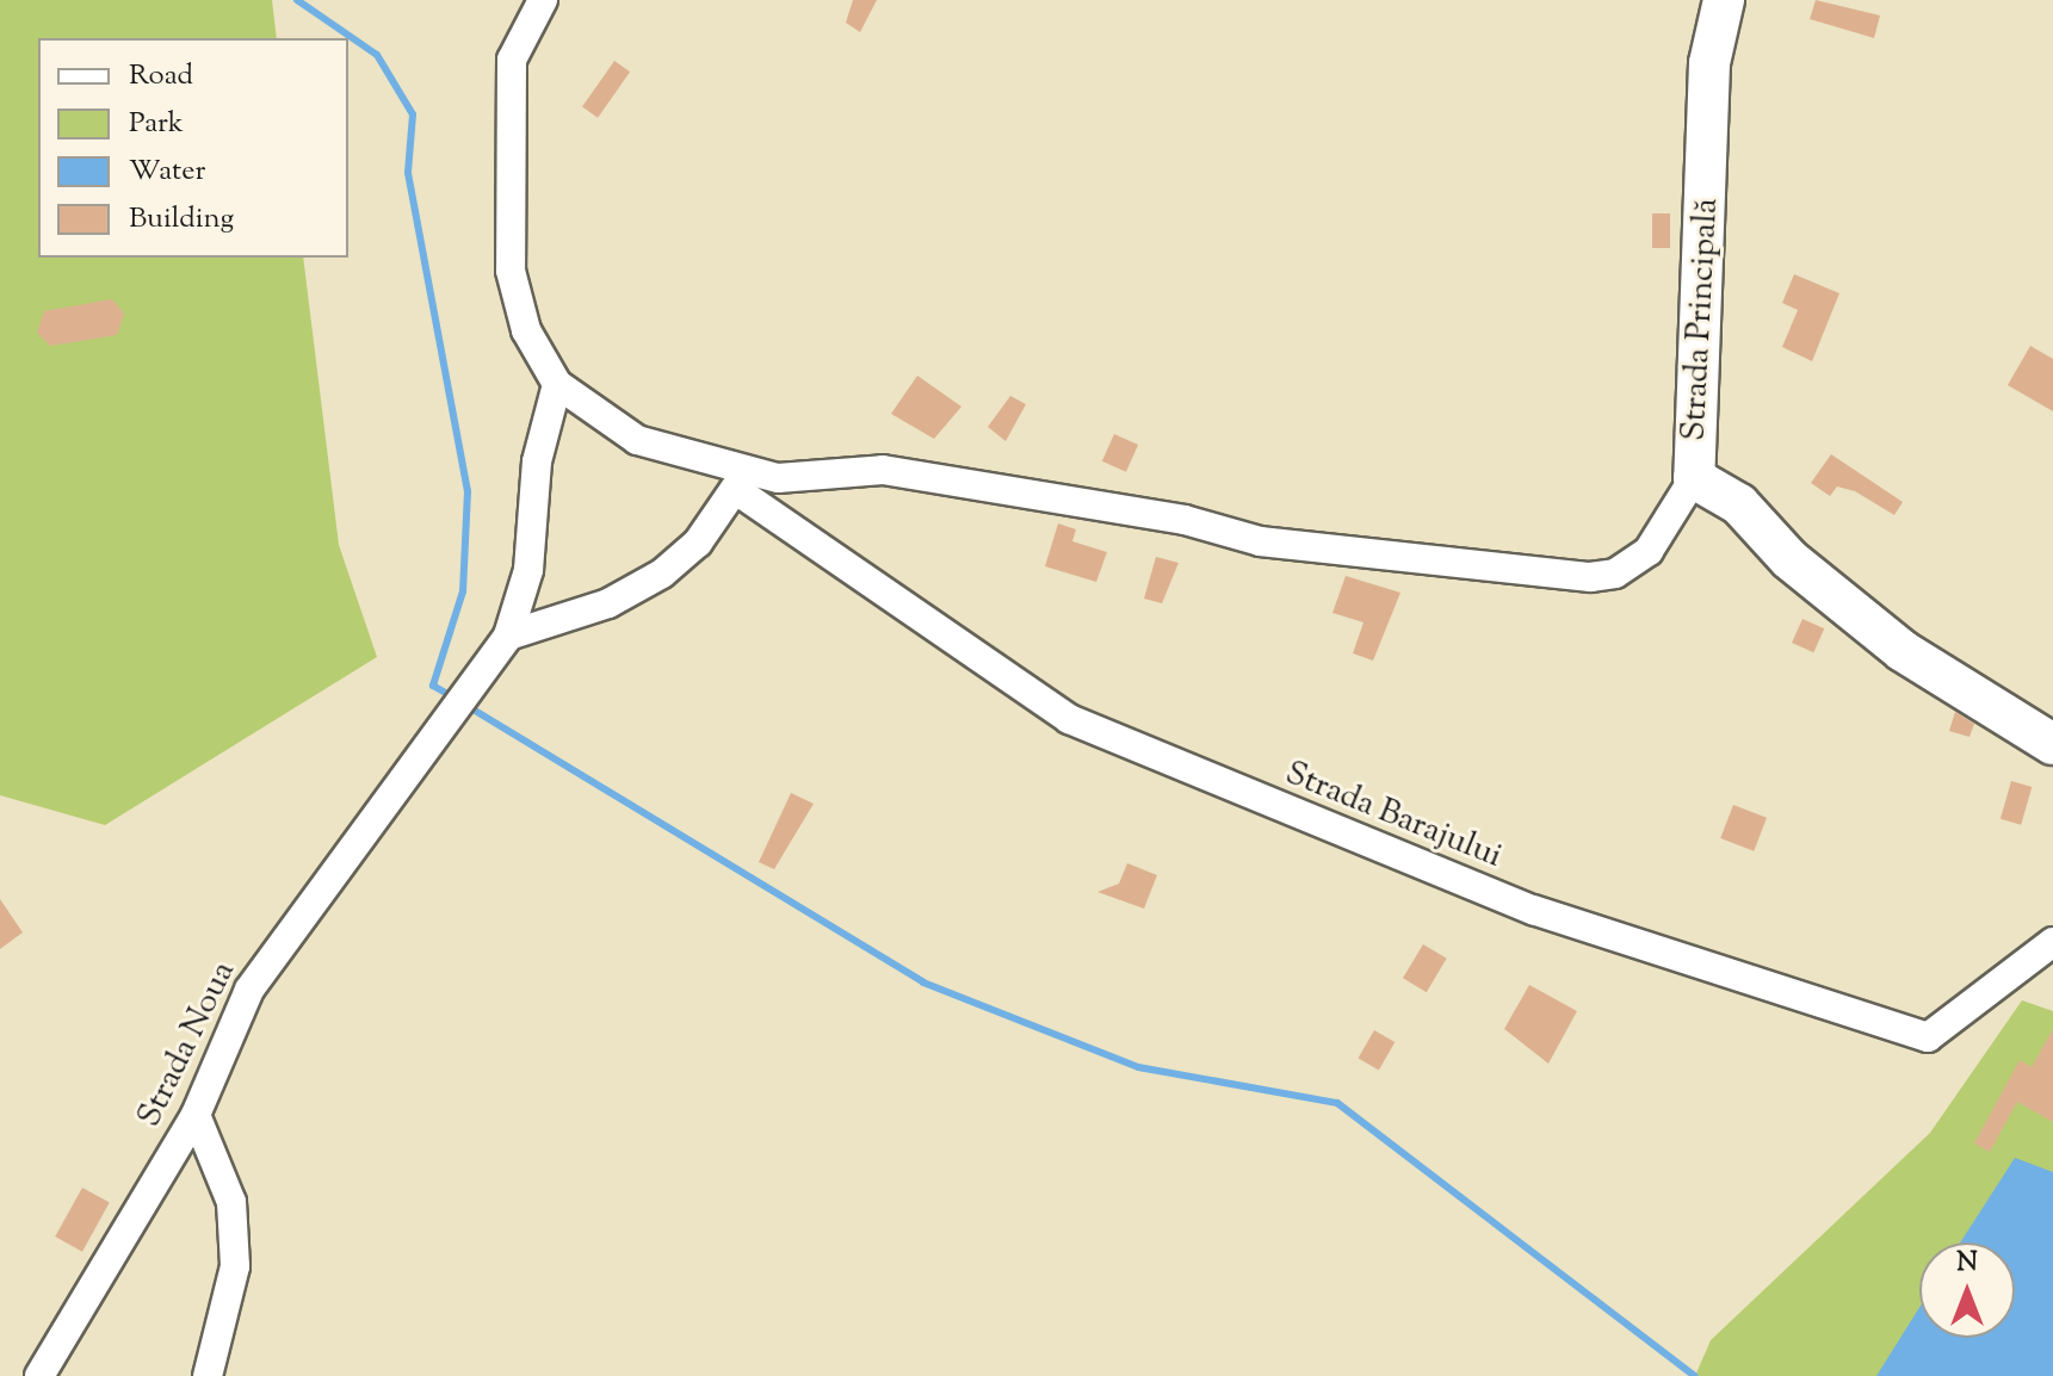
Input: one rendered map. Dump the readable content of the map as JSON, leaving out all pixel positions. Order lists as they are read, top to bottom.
{
  "streets": {
    "main road": ["Strada Principală"],
    "street": ["Strada Barajului", "Strada Noua"]
  },
  "legend": [
    "Road",
    "Park",
    "Water",
    "Building"
  ],
  "north": "top"
}
